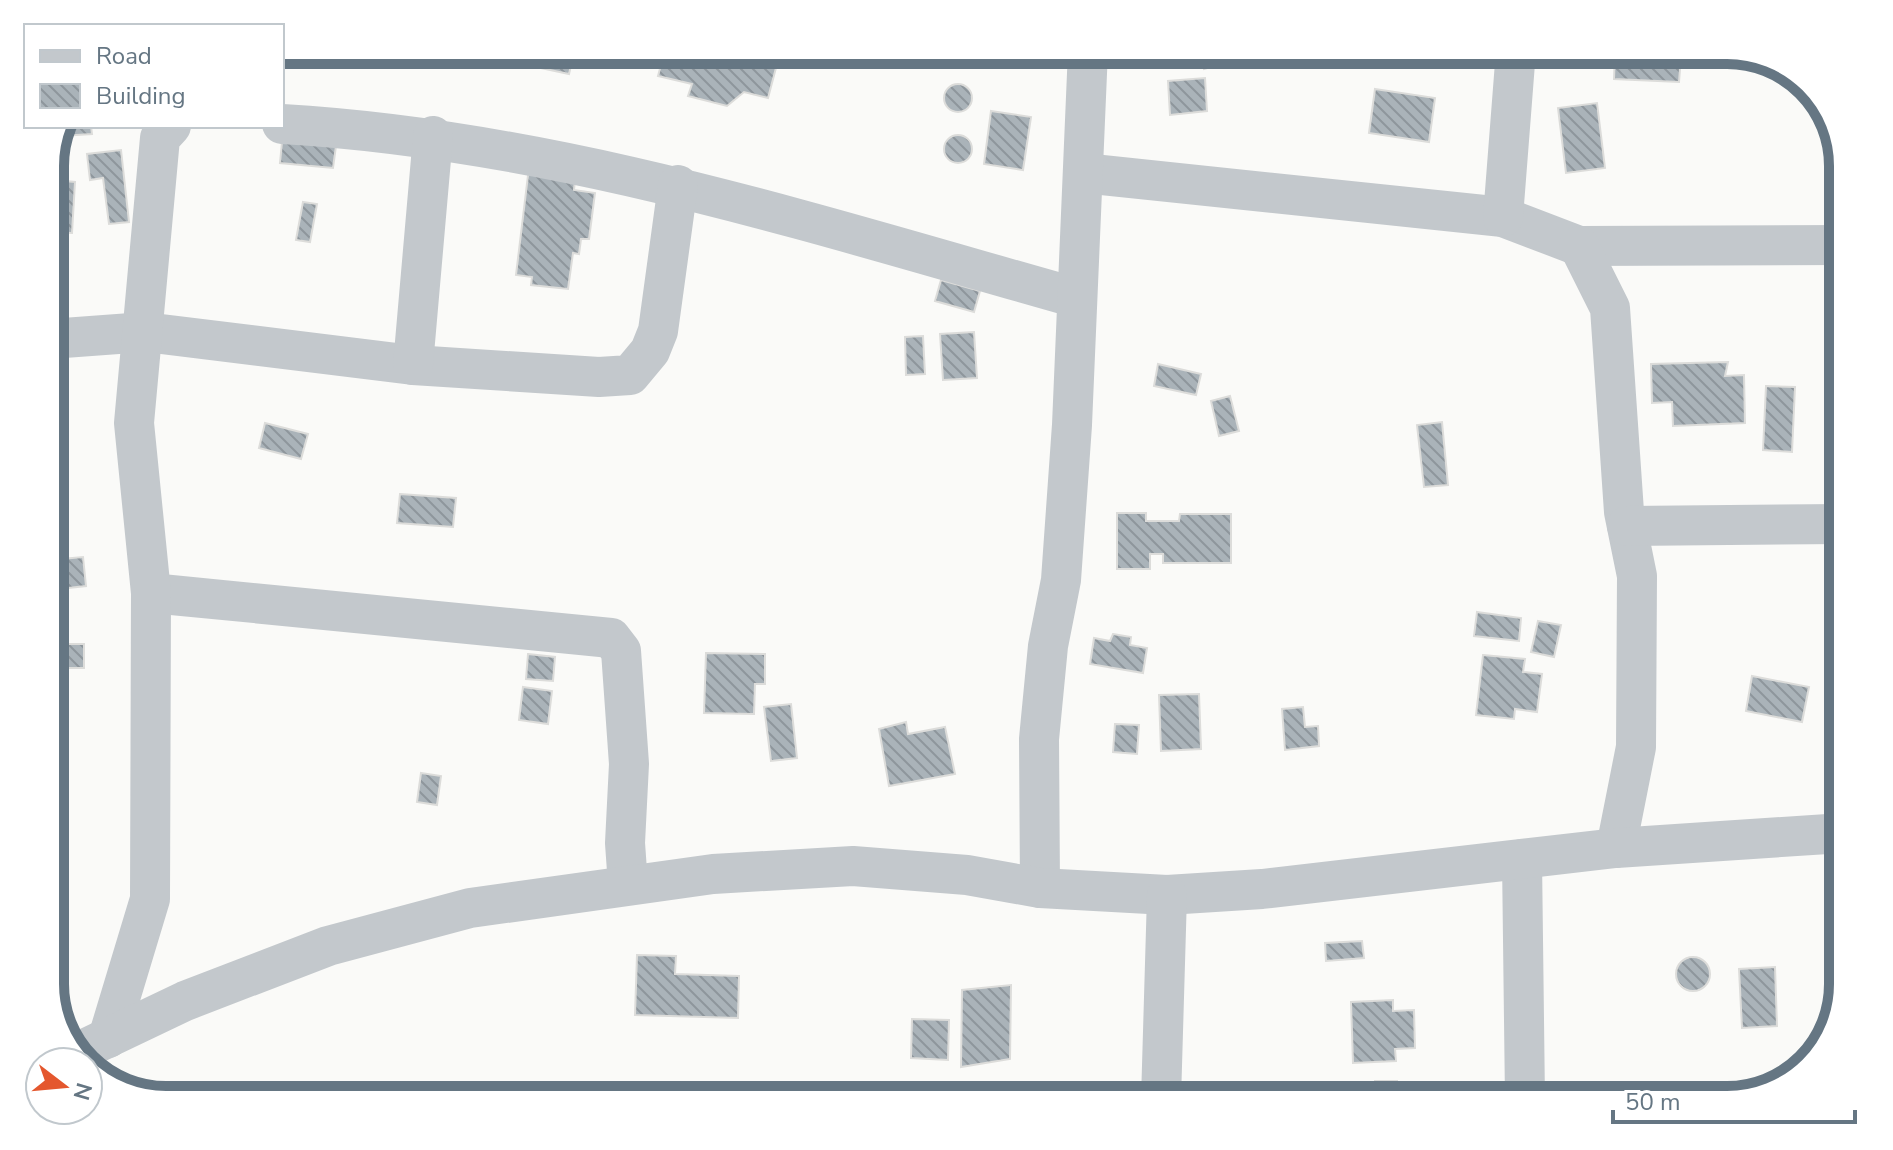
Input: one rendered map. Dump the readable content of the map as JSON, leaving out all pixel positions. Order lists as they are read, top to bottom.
{
  "legend": ["Road", "Building"],
  "scale_bar": "50 m",
  "north": "right"
}
